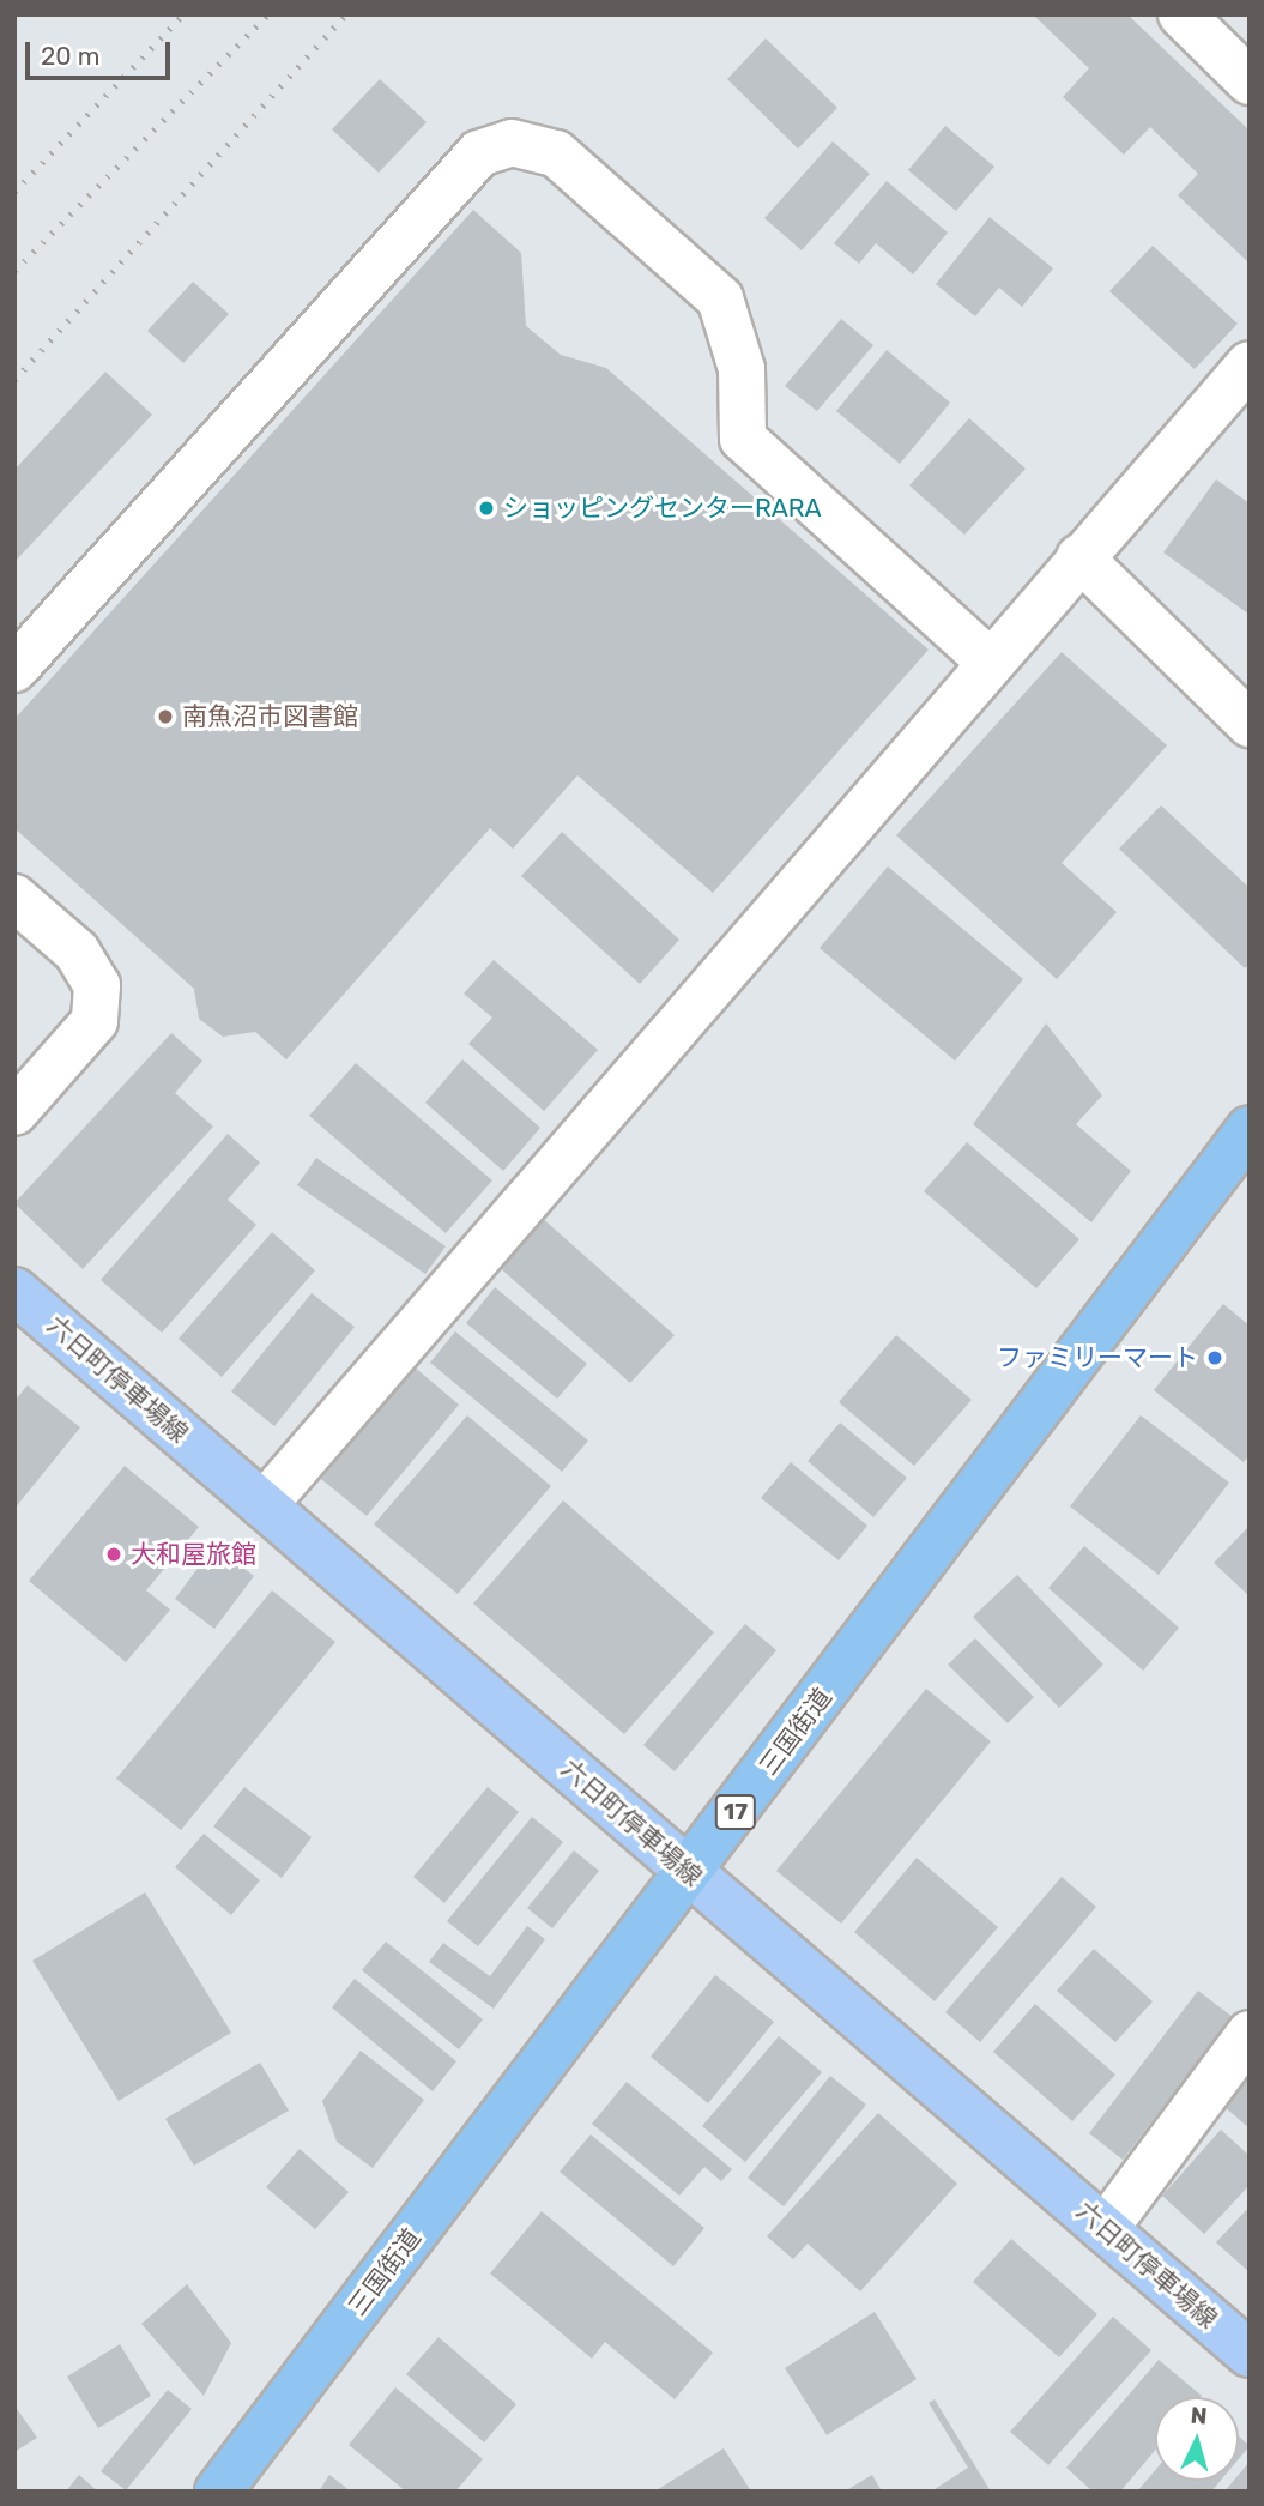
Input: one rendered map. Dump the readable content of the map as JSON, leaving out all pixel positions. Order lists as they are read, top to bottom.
{
  "streets": {
    "highway": ["三国街道", "17"],
    "main road": ["六日町停車場線"]
  },
  "crossings": [
    ["六日町停車場線", "三国街道"]
  ],
  "places": [
    "ショッピングセンターRARA",
    "南魚沼市図書館",
    "ファミリーマート",
    "大和屋旅館"
  ],
  "scale_bar": "20 m",
  "north": "top"
}
